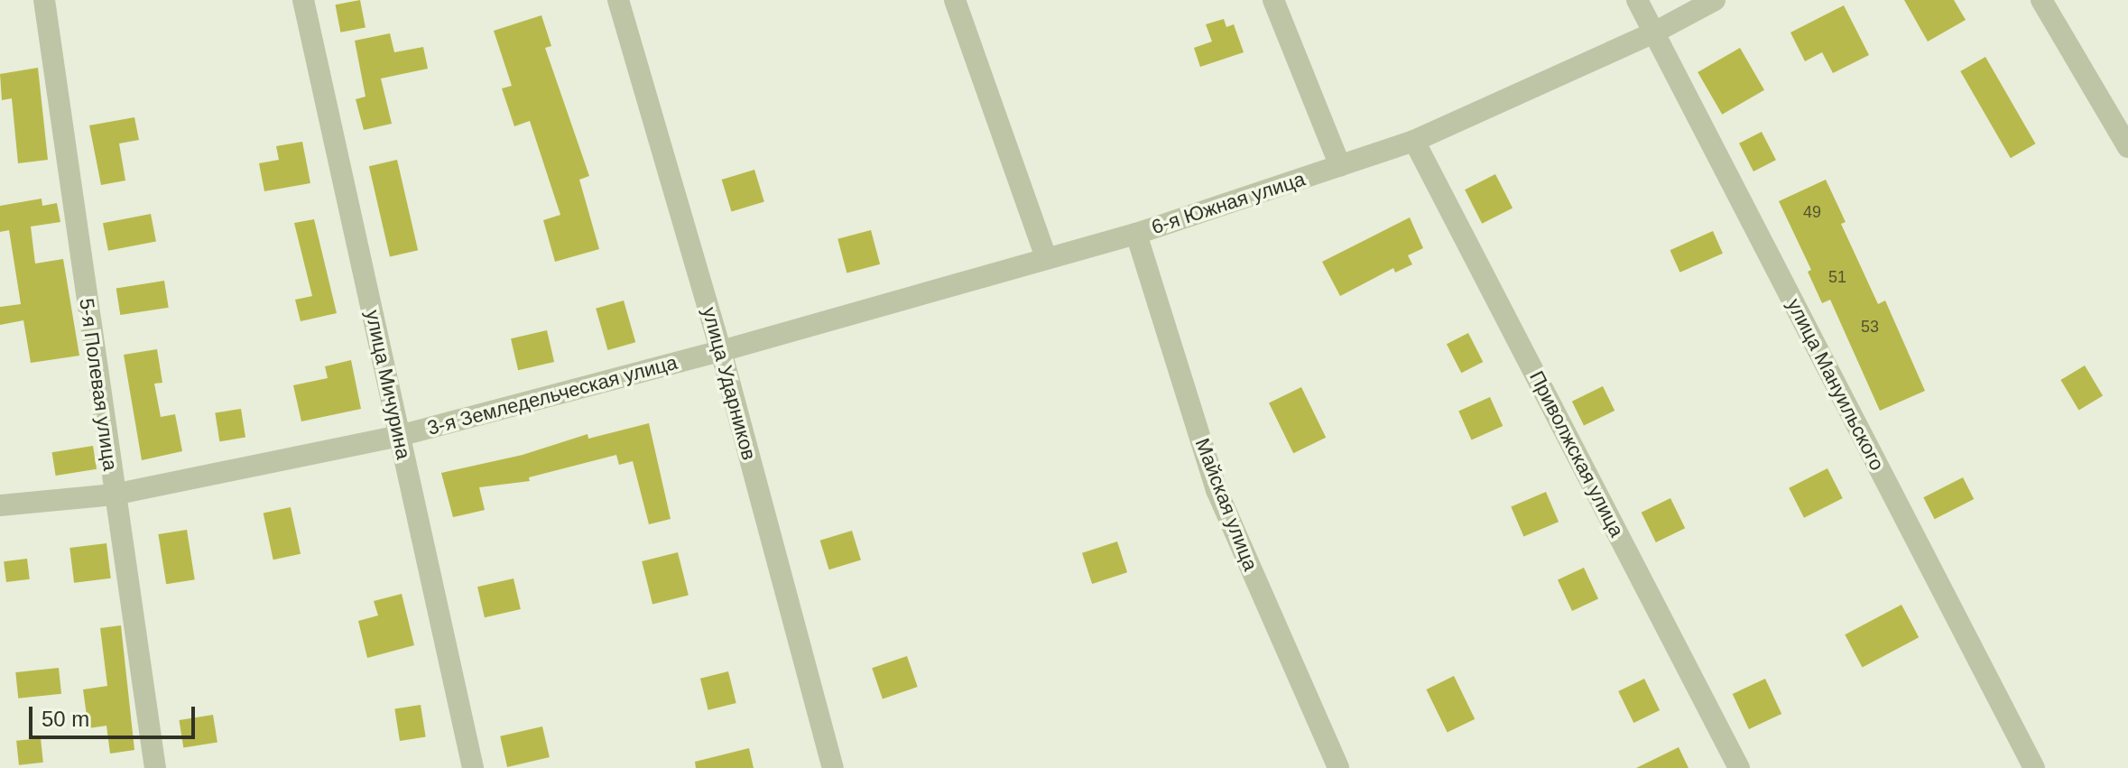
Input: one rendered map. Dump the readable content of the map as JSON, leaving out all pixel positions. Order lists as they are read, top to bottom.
{
  "streets": {
    "street": [
      "6-я Южная улица",
      "улица Ударников",
      "5-я Полевая улица",
      "улица Мичурина",
      "улица Мануильского",
      "3-я Земледельческая улица",
      "Приволжская улица",
      "Майская улица"
    ]
  },
  "crossings": [
    ["6-я Южная улица", "улица Ударников"],
    ["6-я Южная улица", "улица Мануильского"],
    ["6-я Южная улица", "3-я Земледельческая улица"],
    ["6-я Южная улица", "Приволжская улица"],
    ["6-я Южная улица", "Майская улица"],
    ["улица Ударников", "3-я Земледельческая улица"],
    ["5-я Полевая улица", "3-я Земледельческая улица"],
    ["улица Мичурина", "3-я Земледельческая улица"]
  ],
  "house_numbers": ["49", "51", "53"],
  "scale_bar": "50 m"
}
